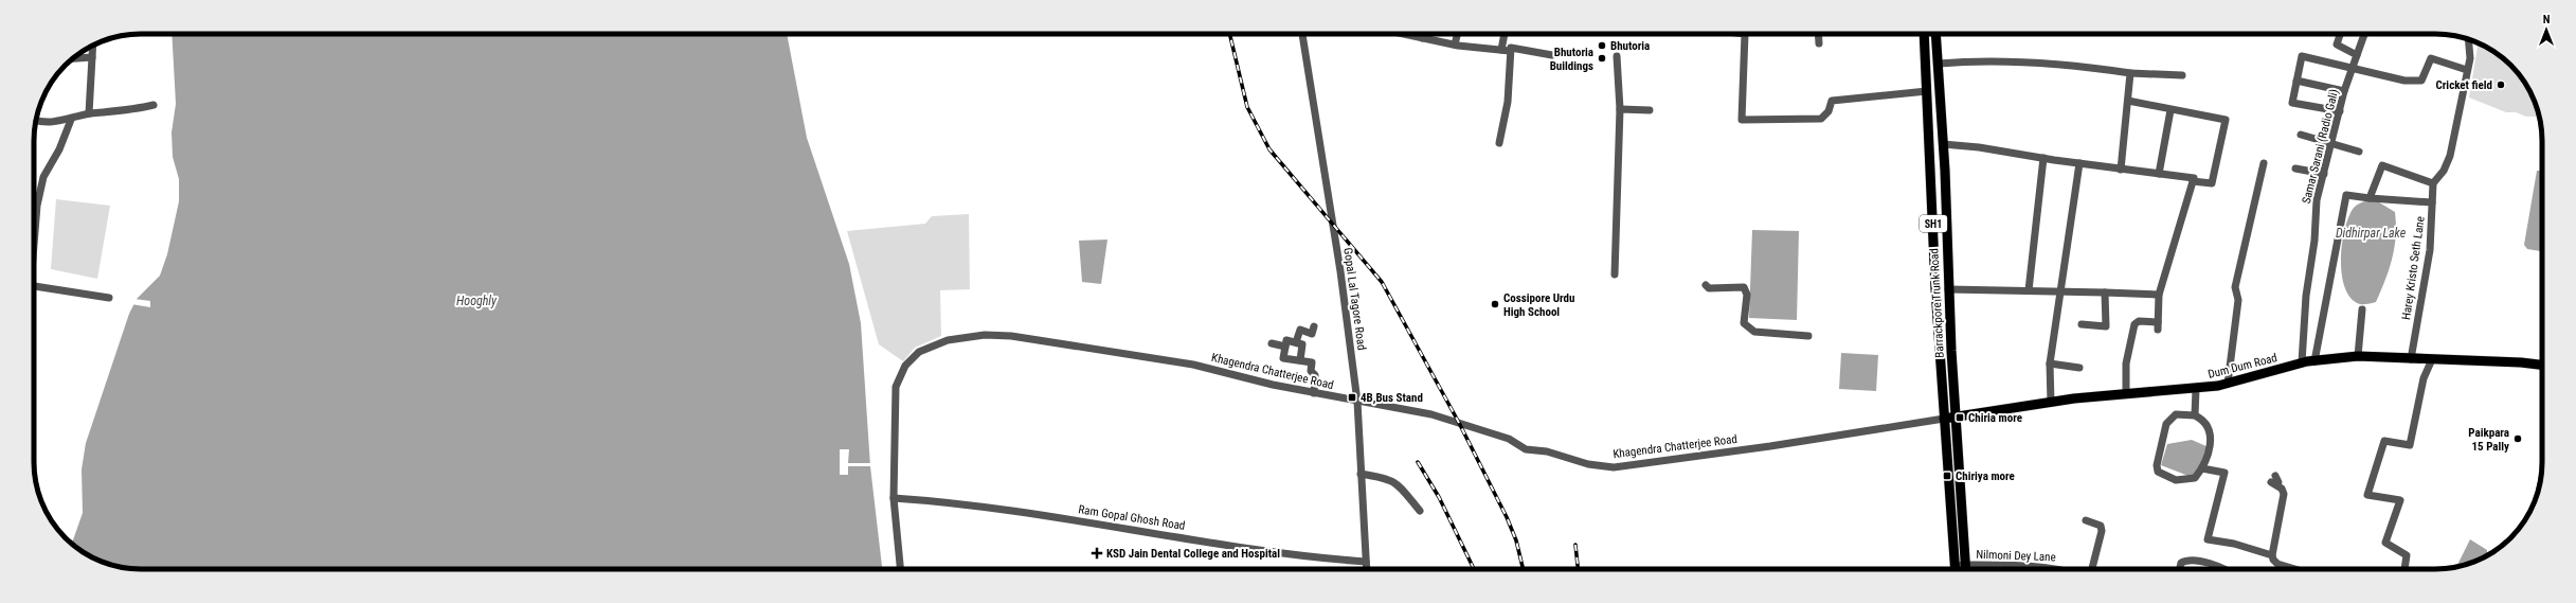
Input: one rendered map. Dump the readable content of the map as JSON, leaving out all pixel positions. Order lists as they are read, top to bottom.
{
  "streets": {
    "main road": ["SH1", "Barrackpore Trunk Road", "Dum Dum Road"],
    "street": [
      "Samar Sarani (Radio Gali)",
      "Harey Kristo Seth Lane",
      "Gopal Lal Tagore Road",
      "Khagendra Chatterjee Road",
      "Ram Gopal Ghosh Road",
      "Nilmoni Dey Lane"
    ]
  },
  "crossings": [
    ["Samar Sarani (Radio Gali)", "Dum Dum Road"],
    ["Harey Kristo Seth Lane", "Dum Dum Road"],
    ["Gopal Lal Tagore Road", "Khagendra Chatterjee Road"],
    ["Gopal Lal Tagore Road", "Ram Gopal Ghosh Road"],
    ["Barrackpore Trunk Road", "Dum Dum Road"],
    ["Barrackpore Trunk Road", "Khagendra Chatterjee Road"],
    ["Barrackpore Trunk Road", "Nilmoni Dey Lane"],
    ["Dum Dum Road", "Khagendra Chatterjee Road"],
    ["Khagendra Chatterjee Road", "Ram Gopal Ghosh Road"]
  ],
  "water": ["Didhirpar Lake", "Hooghly"],
  "places": {
    "other": [
      "Bhutoria",
      "Bhutoria Buildings",
      "Cricket field",
      "Cossipore Urdu High School",
      "Paikpara 15 Pally"
    ],
    "transit": ["4B,Bus Stand", "Chiria more", "Chiriya more"],
    "health": ["KSD Jain Dental College and Hospital"]
  },
  "north": "top"
}
